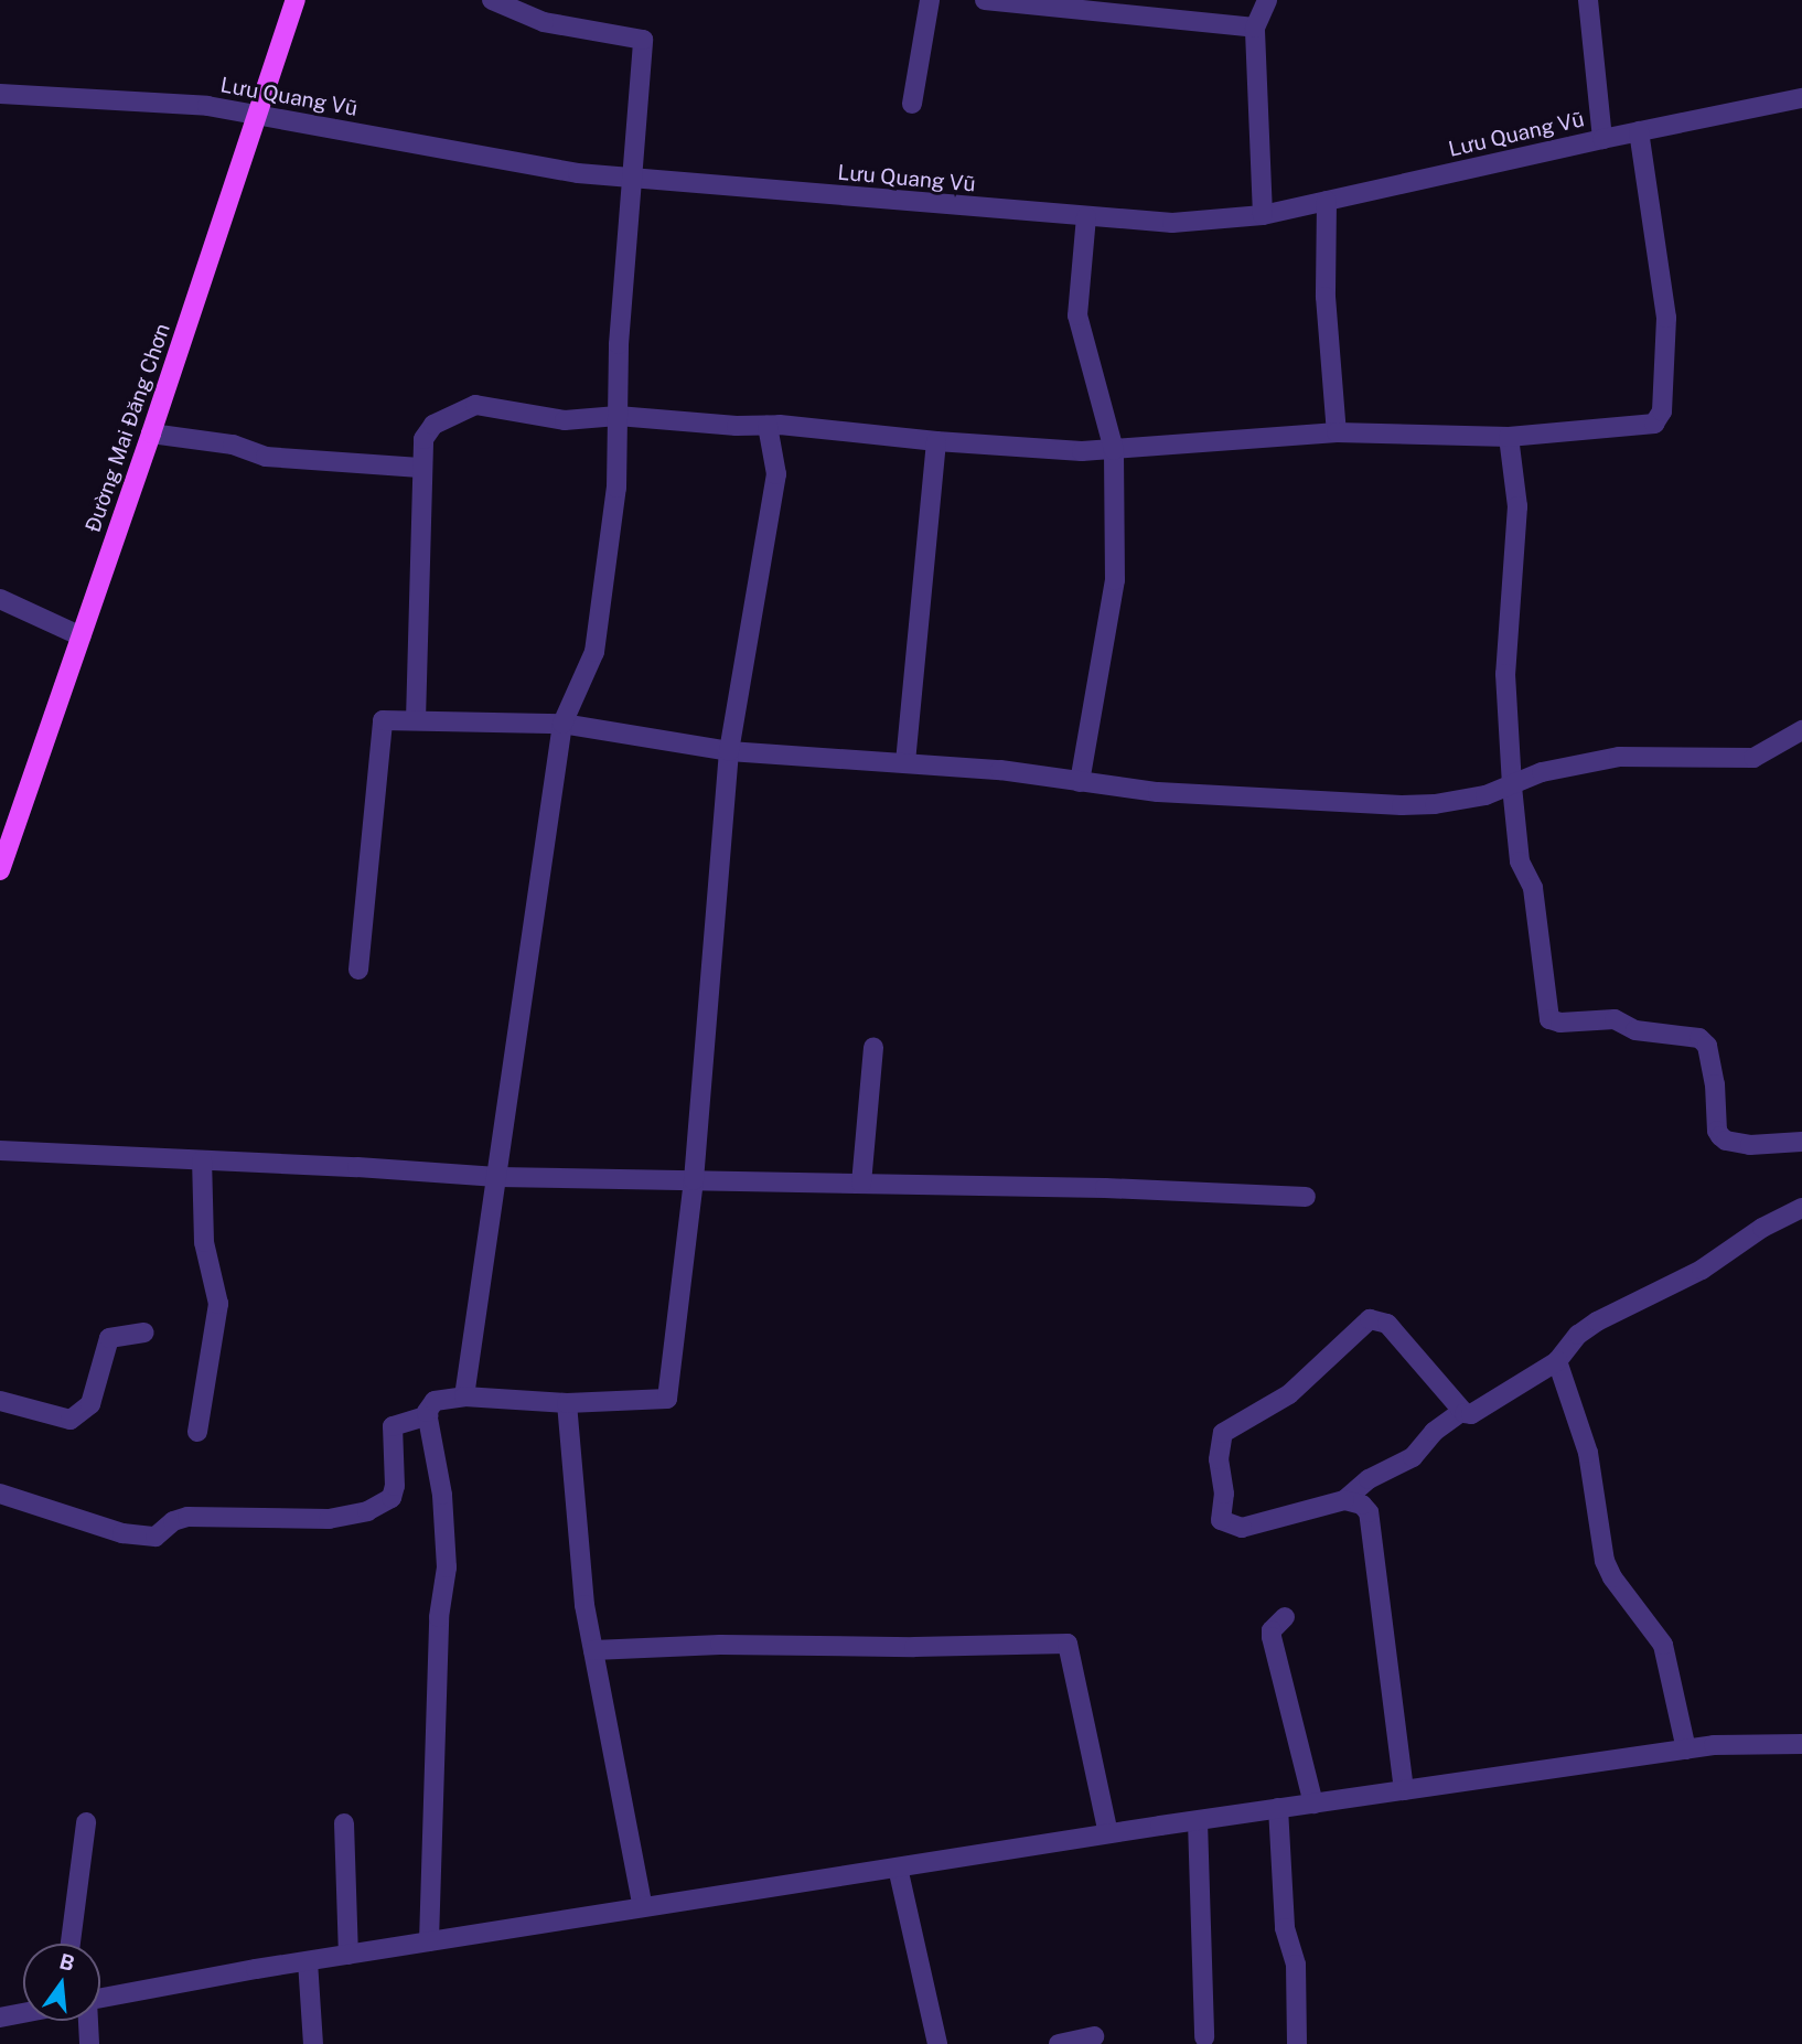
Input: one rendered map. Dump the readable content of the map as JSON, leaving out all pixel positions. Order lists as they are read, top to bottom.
{
  "streets": {
    "main road": ["Đường Mai Đăng Chơn"],
    "street": ["Lưu Quang Vũ"]
  },
  "crossings": [
    ["Lưu Quang Vũ", "Đường Mai Đăng Chơn"]
  ],
  "north": "top"
}
